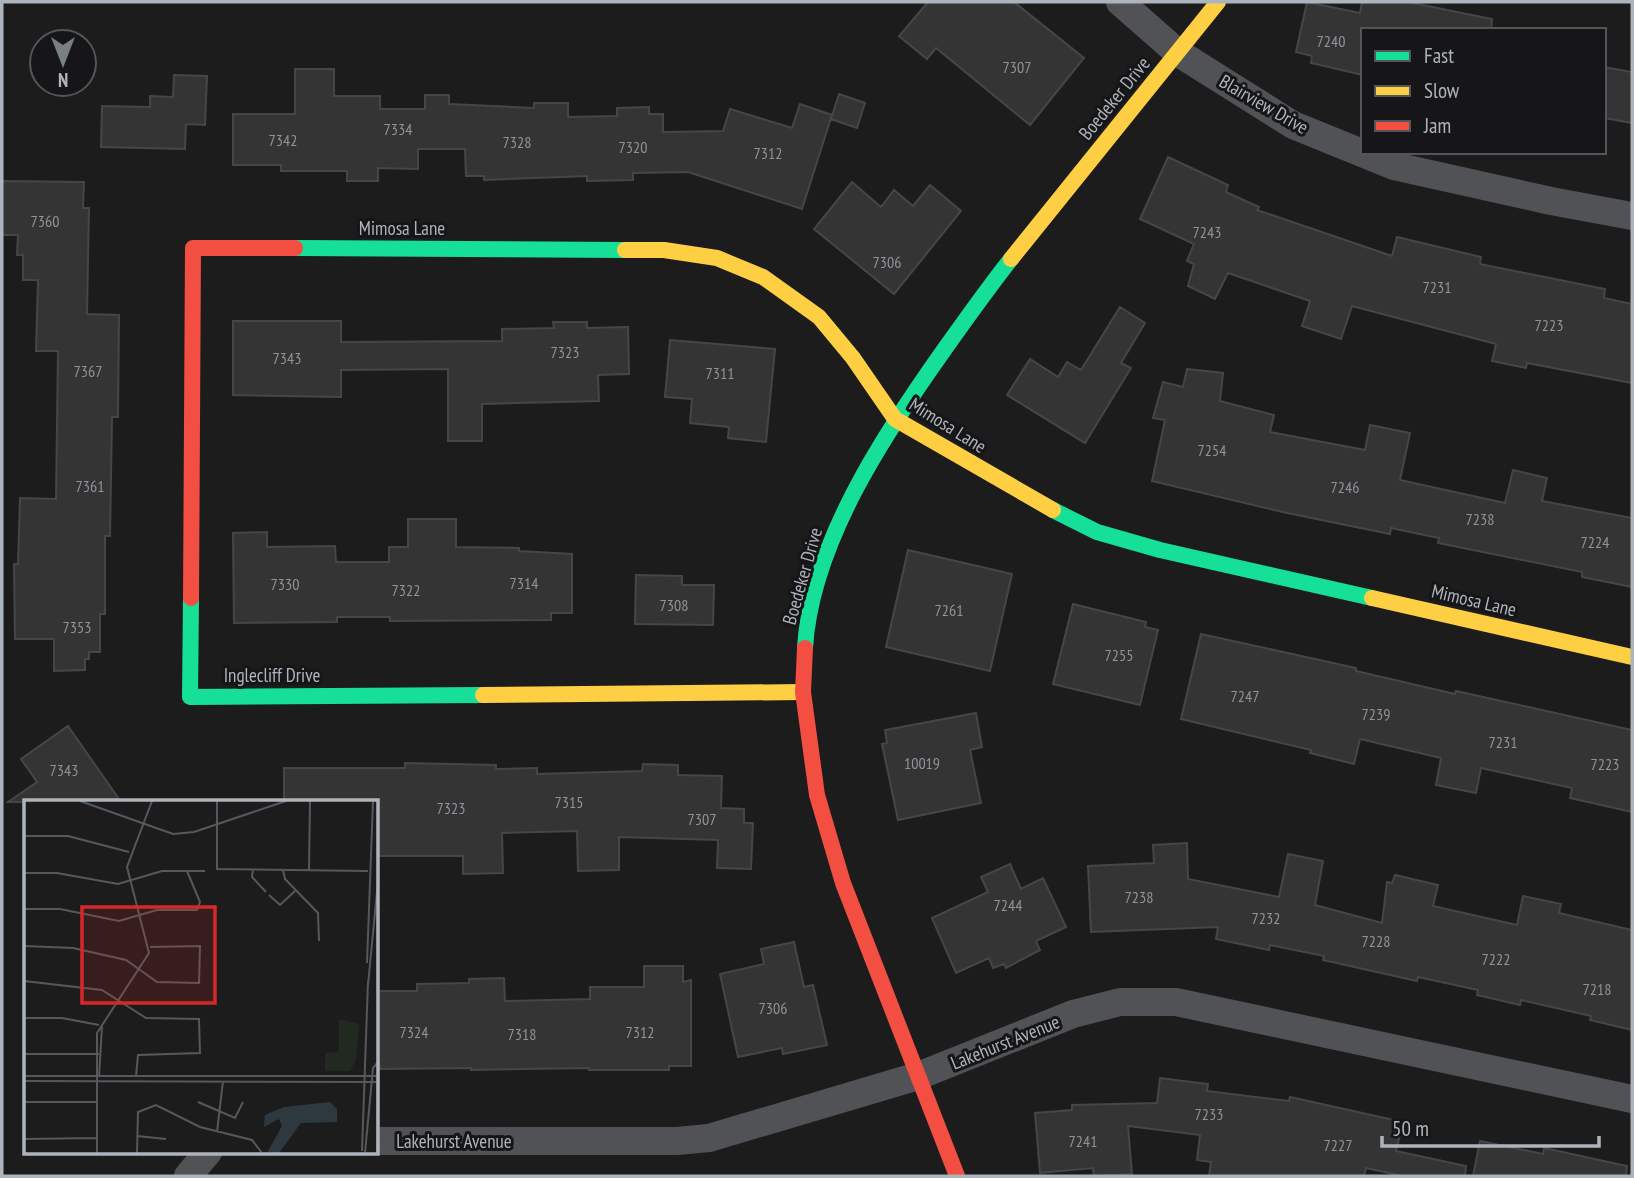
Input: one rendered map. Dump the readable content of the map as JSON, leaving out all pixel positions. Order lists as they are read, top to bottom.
{
  "streets": {
    "street": [
      "Boedeker Drive",
      "Blairview Drive",
      "Mimosa Lane",
      "Inglecliff Drive",
      "Lakehurst Avenue"
    ]
  },
  "crossings": [
    ["Boedeker Drive", "Blairview Drive"],
    ["Boedeker Drive", "Mimosa Lane"],
    ["Boedeker Drive", "Inglecliff Drive"],
    ["Boedeker Drive", "Lakehurst Avenue"],
    ["Mimosa Lane", "Inglecliff Drive"]
  ],
  "house_numbers": [
    "7240",
    "7307",
    "7334",
    "7342",
    "7328",
    "7320",
    "7312",
    "7360",
    "7243",
    "7306",
    "7231",
    "7223",
    "7323",
    "7343",
    "7367",
    "7311",
    "7254",
    "7361",
    "7246",
    "7238",
    "7224",
    "7314",
    "7330",
    "7322",
    "7308",
    "7261",
    "7353",
    "7255",
    "7247",
    "7239",
    "7231",
    "10019",
    "7223",
    "7343",
    "7315",
    "7323",
    "7307",
    "7238",
    "7244",
    "7232",
    "7228",
    "7222",
    "7218",
    "7306",
    "7324",
    "7312",
    "7318",
    "7233",
    "7241",
    "7227"
  ],
  "legend": ["Fast", "Slow", "Jam"],
  "scale_bar": "50 m",
  "north": "bottom"
}
